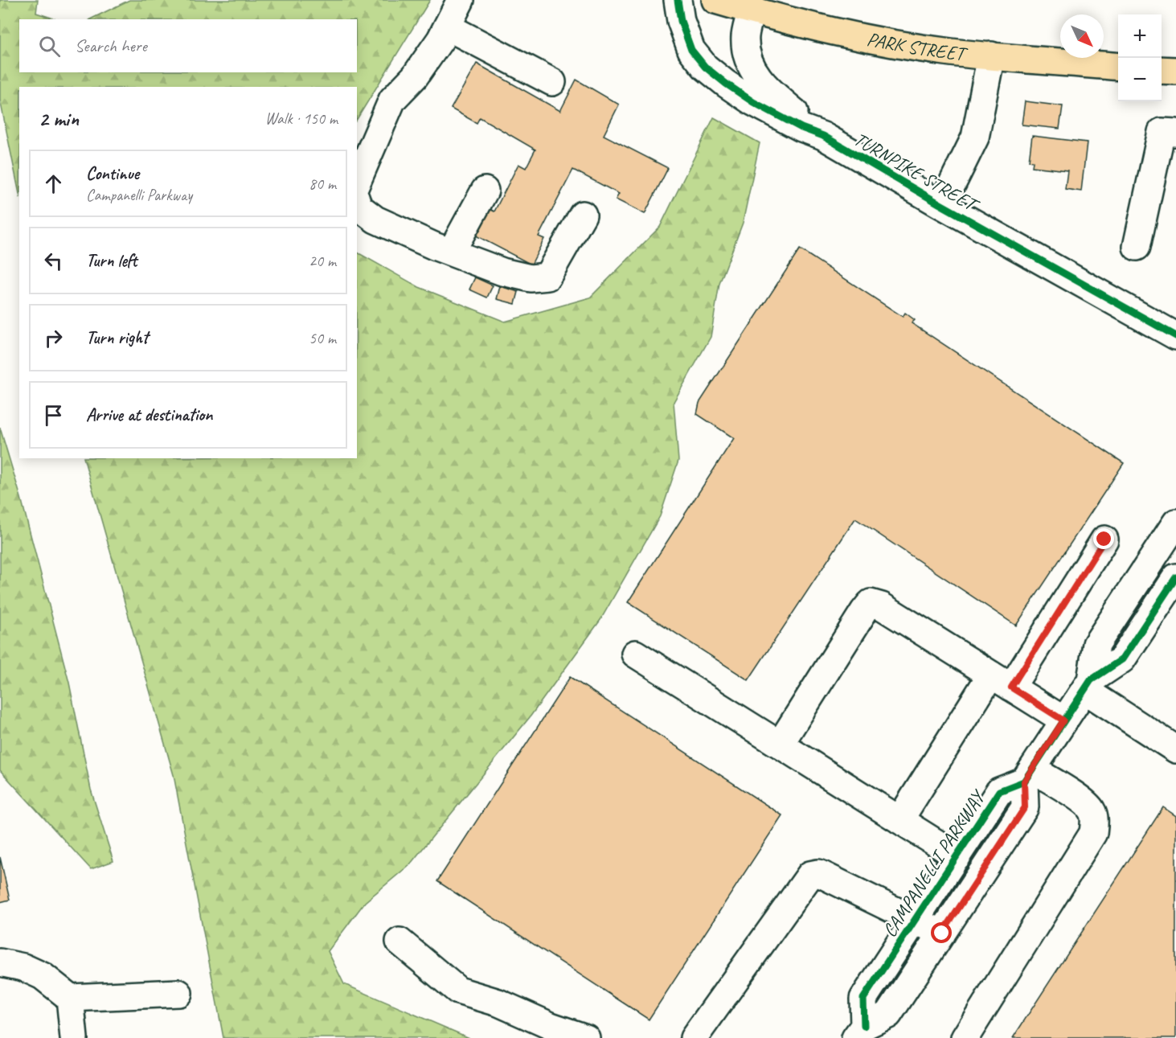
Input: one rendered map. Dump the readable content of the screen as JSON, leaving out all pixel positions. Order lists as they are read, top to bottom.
{
  "streets": {
    "main road": ["PARK STREET"],
    "street": ["TURNPIKE STREET", "CAMPANELLI PARKWAY"]
  },
  "north": "bottom right",
  "page": {
    "map_buttons": ["+", "−"],
    "search": "Search here",
    "heading": ["2 min", "Walk · 150 m"],
    "list": [
      ["Continue", "Campanelli Parkway", "80 m"],
      ["Turn left", "20 m"],
      ["Turn right", "50 m"],
      "Arrive at destination"
    ]
  }
}
